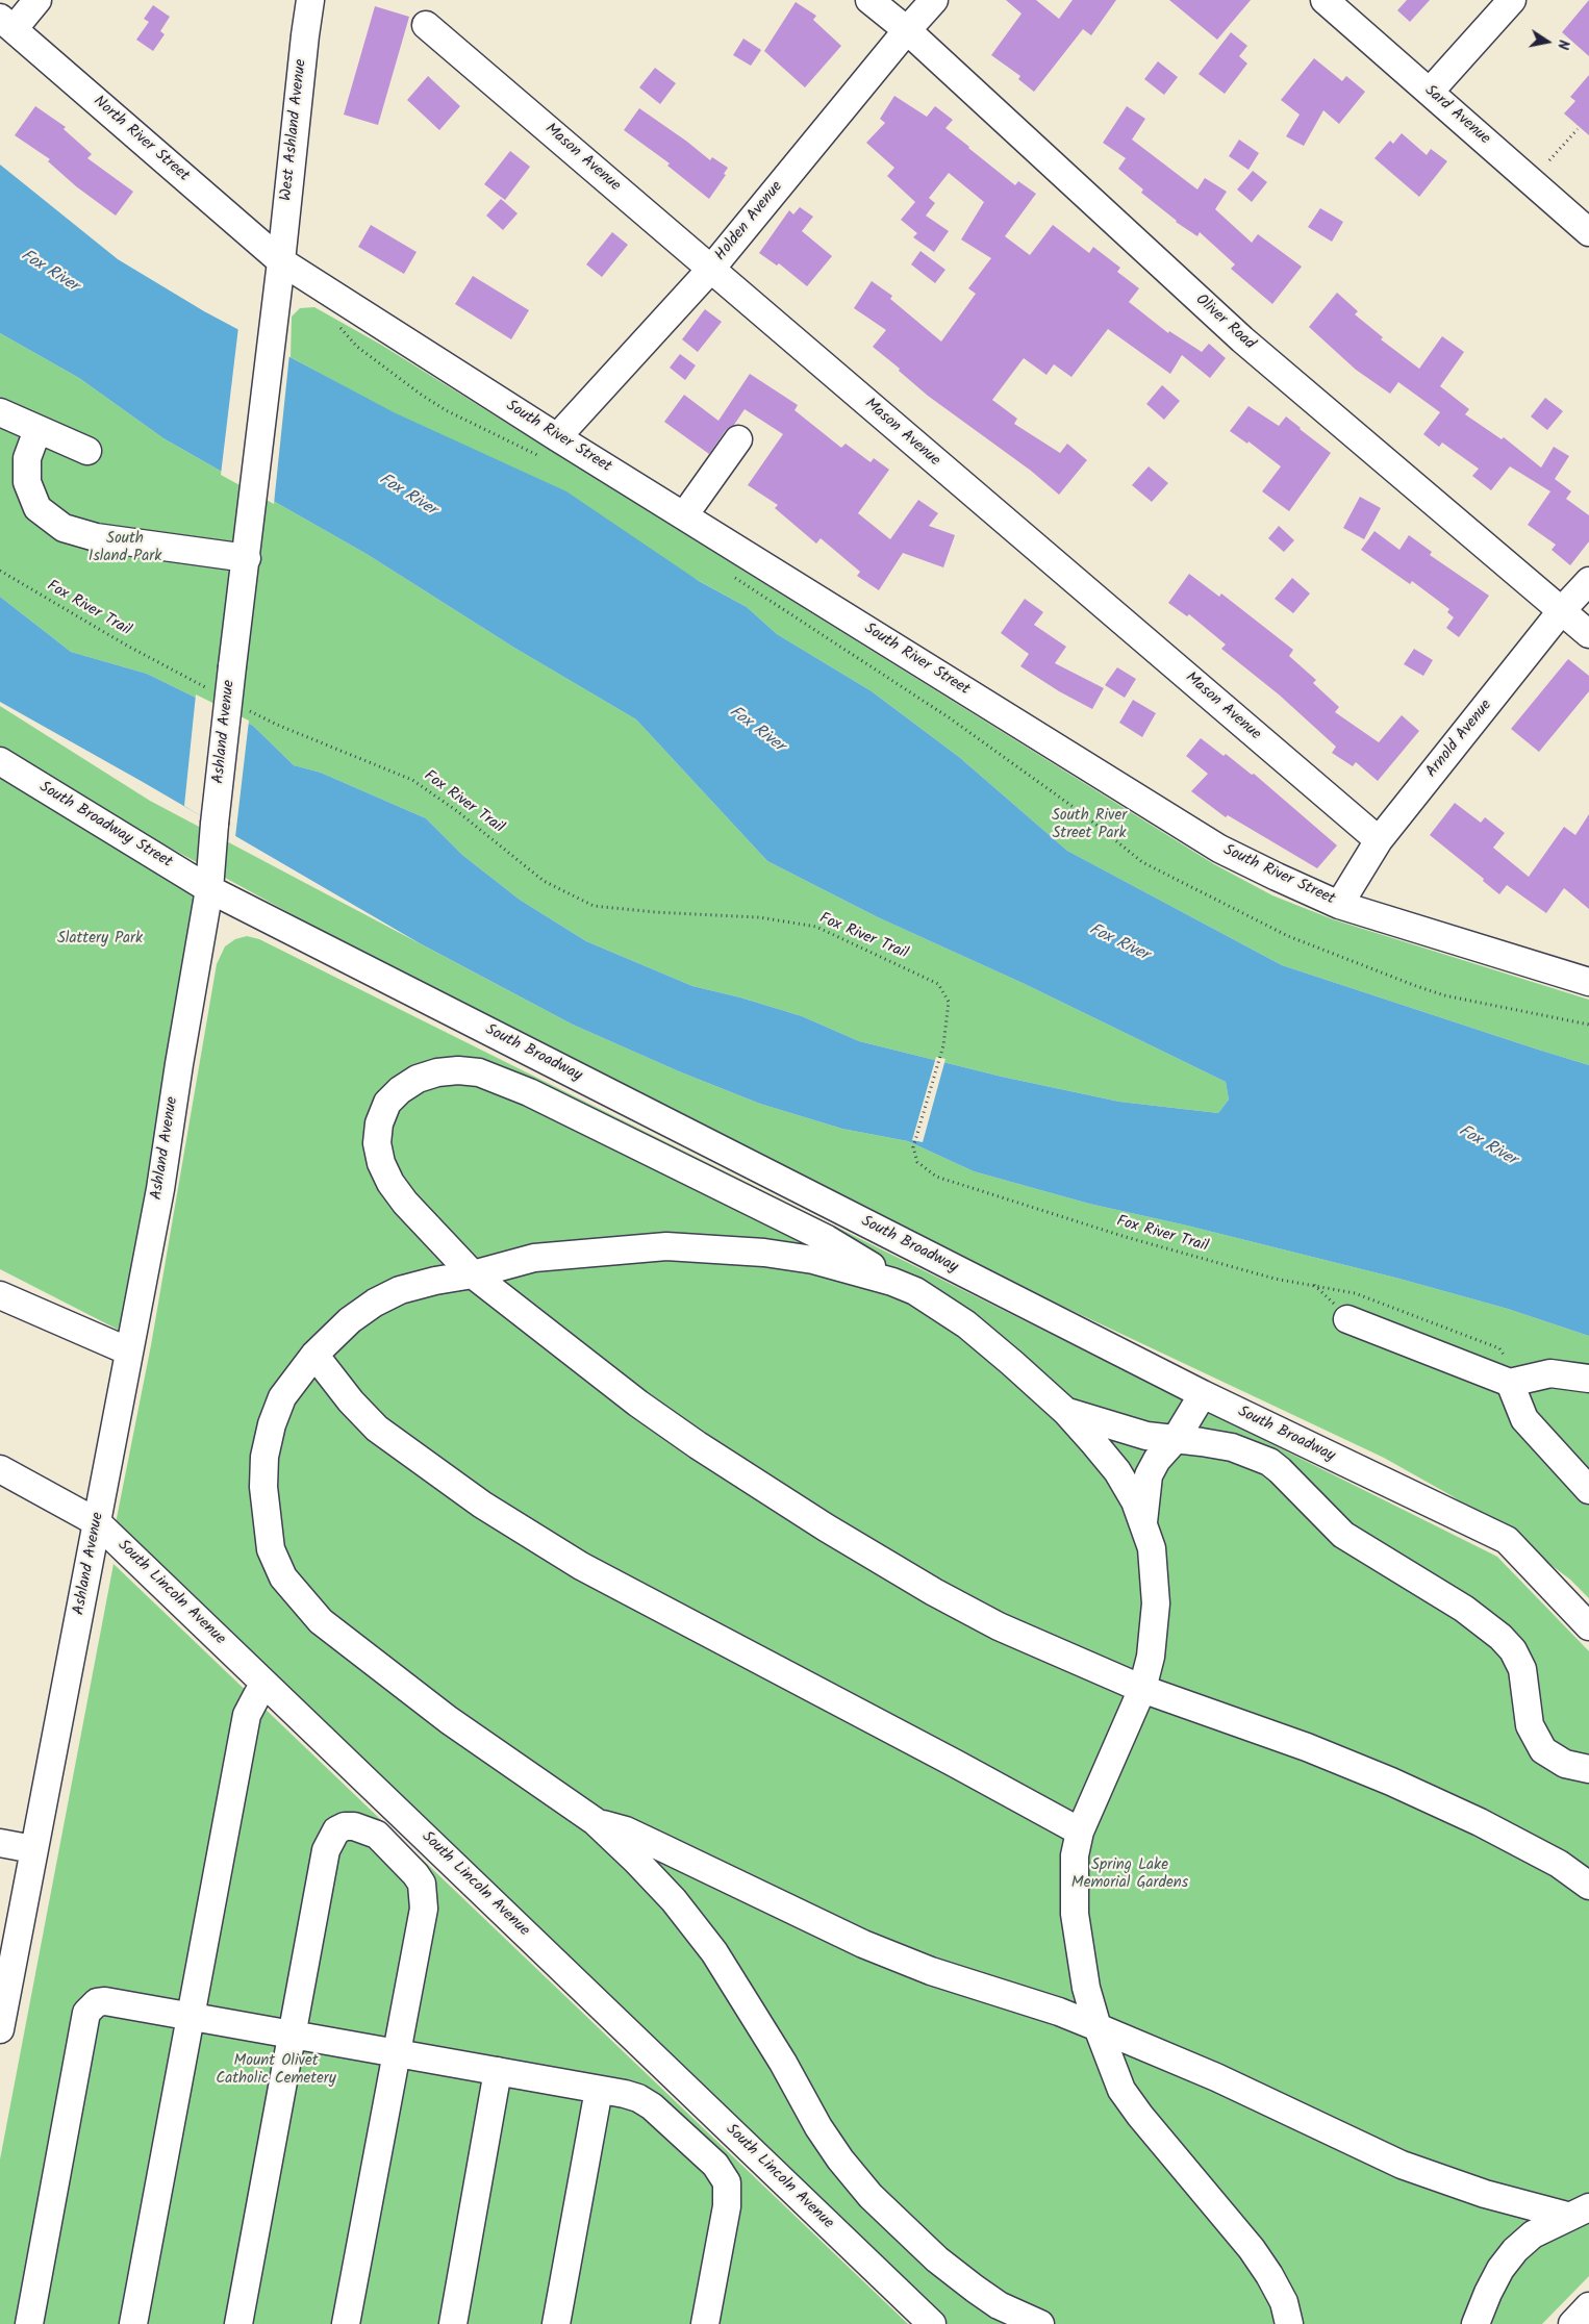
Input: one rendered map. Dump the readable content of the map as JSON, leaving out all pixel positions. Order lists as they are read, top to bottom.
{
  "streets": {
    "street": [
      "Sard Avenue",
      "West Ashland Avenue",
      "North River Street",
      "Mason Avenue",
      "Holden Avenue",
      "Oliver Road",
      "South River Street",
      "Ashland Avenue",
      "Arnold Avenue",
      "South Broadway Street",
      "South Broadway",
      "South Lincoln Avenue"
    ],
    "path": ["Fox River Trail"]
  },
  "crossings": [
    ["West Ashland Avenue", "North River Street"],
    ["West Ashland Avenue", "South River Street"],
    ["West Ashland Avenue", "Ashland Avenue"],
    ["North River Street", "South River Street"],
    ["North River Street", "Ashland Avenue"],
    ["Mason Avenue", "Holden Avenue"],
    ["Mason Avenue", "Arnold Avenue"],
    ["Holden Avenue", "Oliver Road"],
    ["Holden Avenue", "South River Street"],
    ["Oliver Road", "Arnold Avenue"],
    ["South River Street", "Ashland Avenue"],
    ["South River Street", "Arnold Avenue"],
    ["Ashland Avenue", "South Broadway Street"],
    ["Ashland Avenue", "South Broadway"],
    ["Ashland Avenue", "South Lincoln Avenue"],
    ["South Broadway Street", "South Broadway"]
  ],
  "water": ["Fox River"],
  "parks": [
    "South Island Park",
    "South River Street Park",
    "Slattery Park",
    "Spring Lake Memorial Gardens",
    "Mount Olivet Catholic Cemetery"
  ],
  "north": "right"
}
